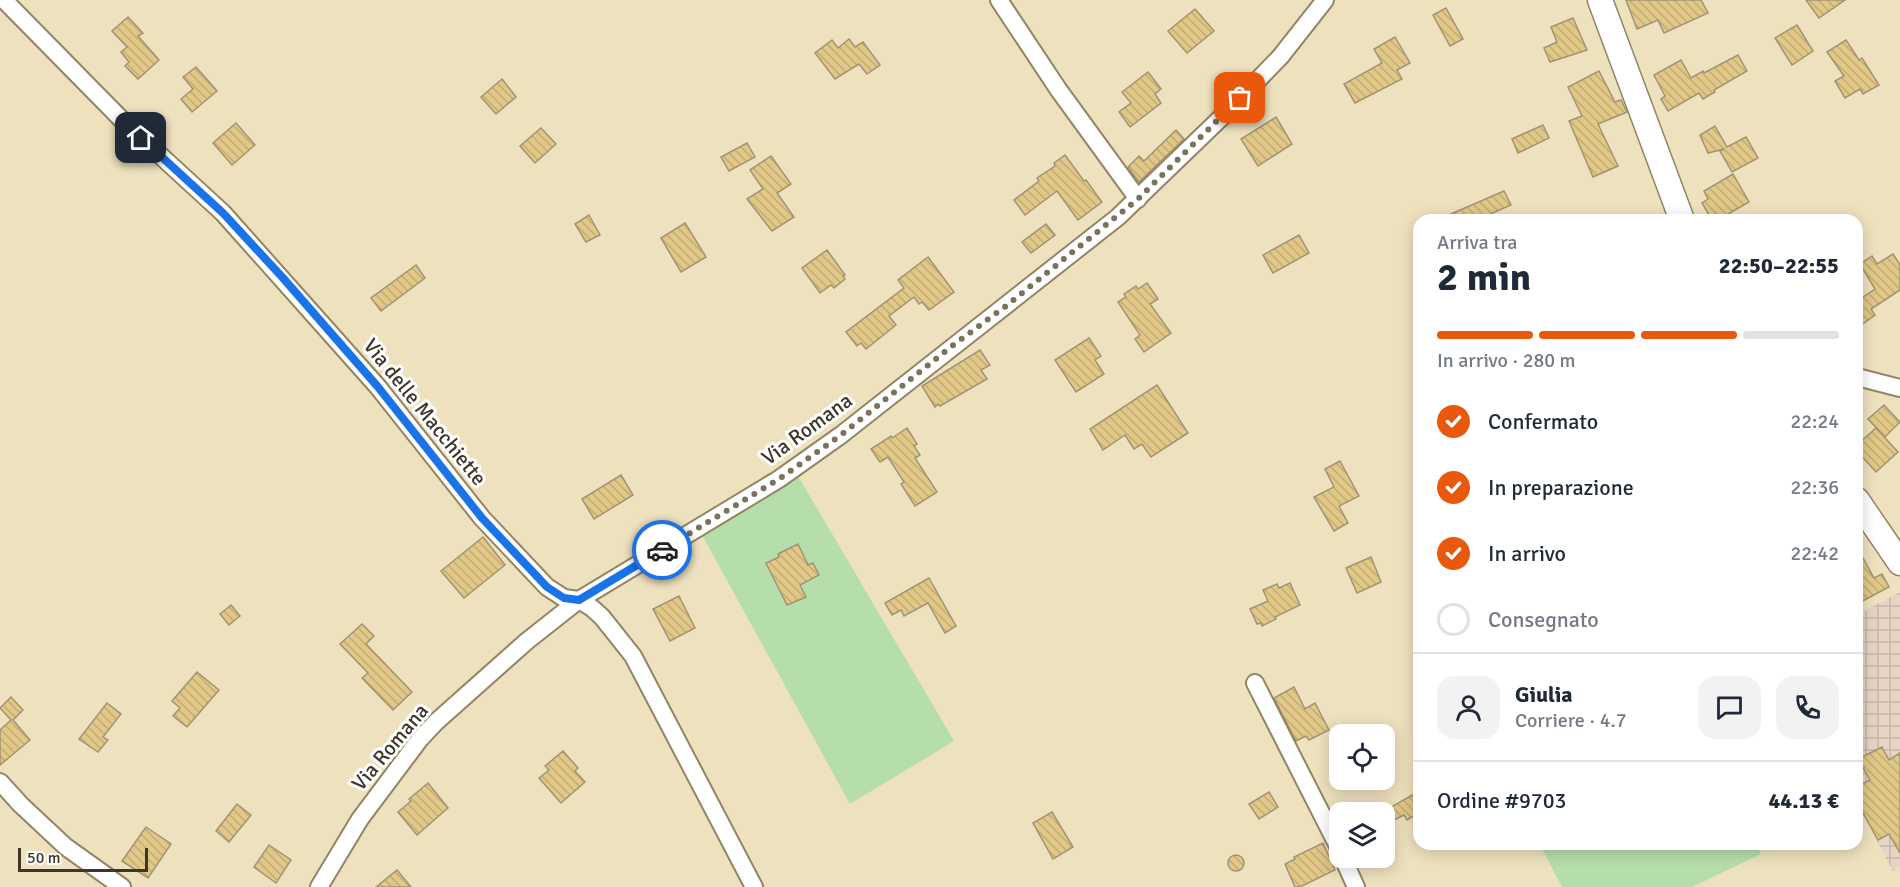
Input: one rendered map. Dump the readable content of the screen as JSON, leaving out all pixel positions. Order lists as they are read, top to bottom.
{
  "streets": {
    "street": ["Via delle Macchiette", "Via Romana"]
  },
  "crossings": [
    ["Via delle Macchiette", "Via Romana"]
  ],
  "scale_bar": "50 m",
  "page": {
    "heading": ["2 min", "Arriva tra", "22:50–22:55"],
    "panel": [
      "Giulia",
      "Corriere · 4.7",
      "Ordine #9703",
      "44.13 €"
    ],
    "bar": "In arrivo · 280 m",
    "list": [
      ["Confermato", "22:24"],
      ["In preparazione", "22:36"],
      ["In arrivo", "22:42"],
      "Consegnato"
    ],
    "scale": "50 m"
  }
}
